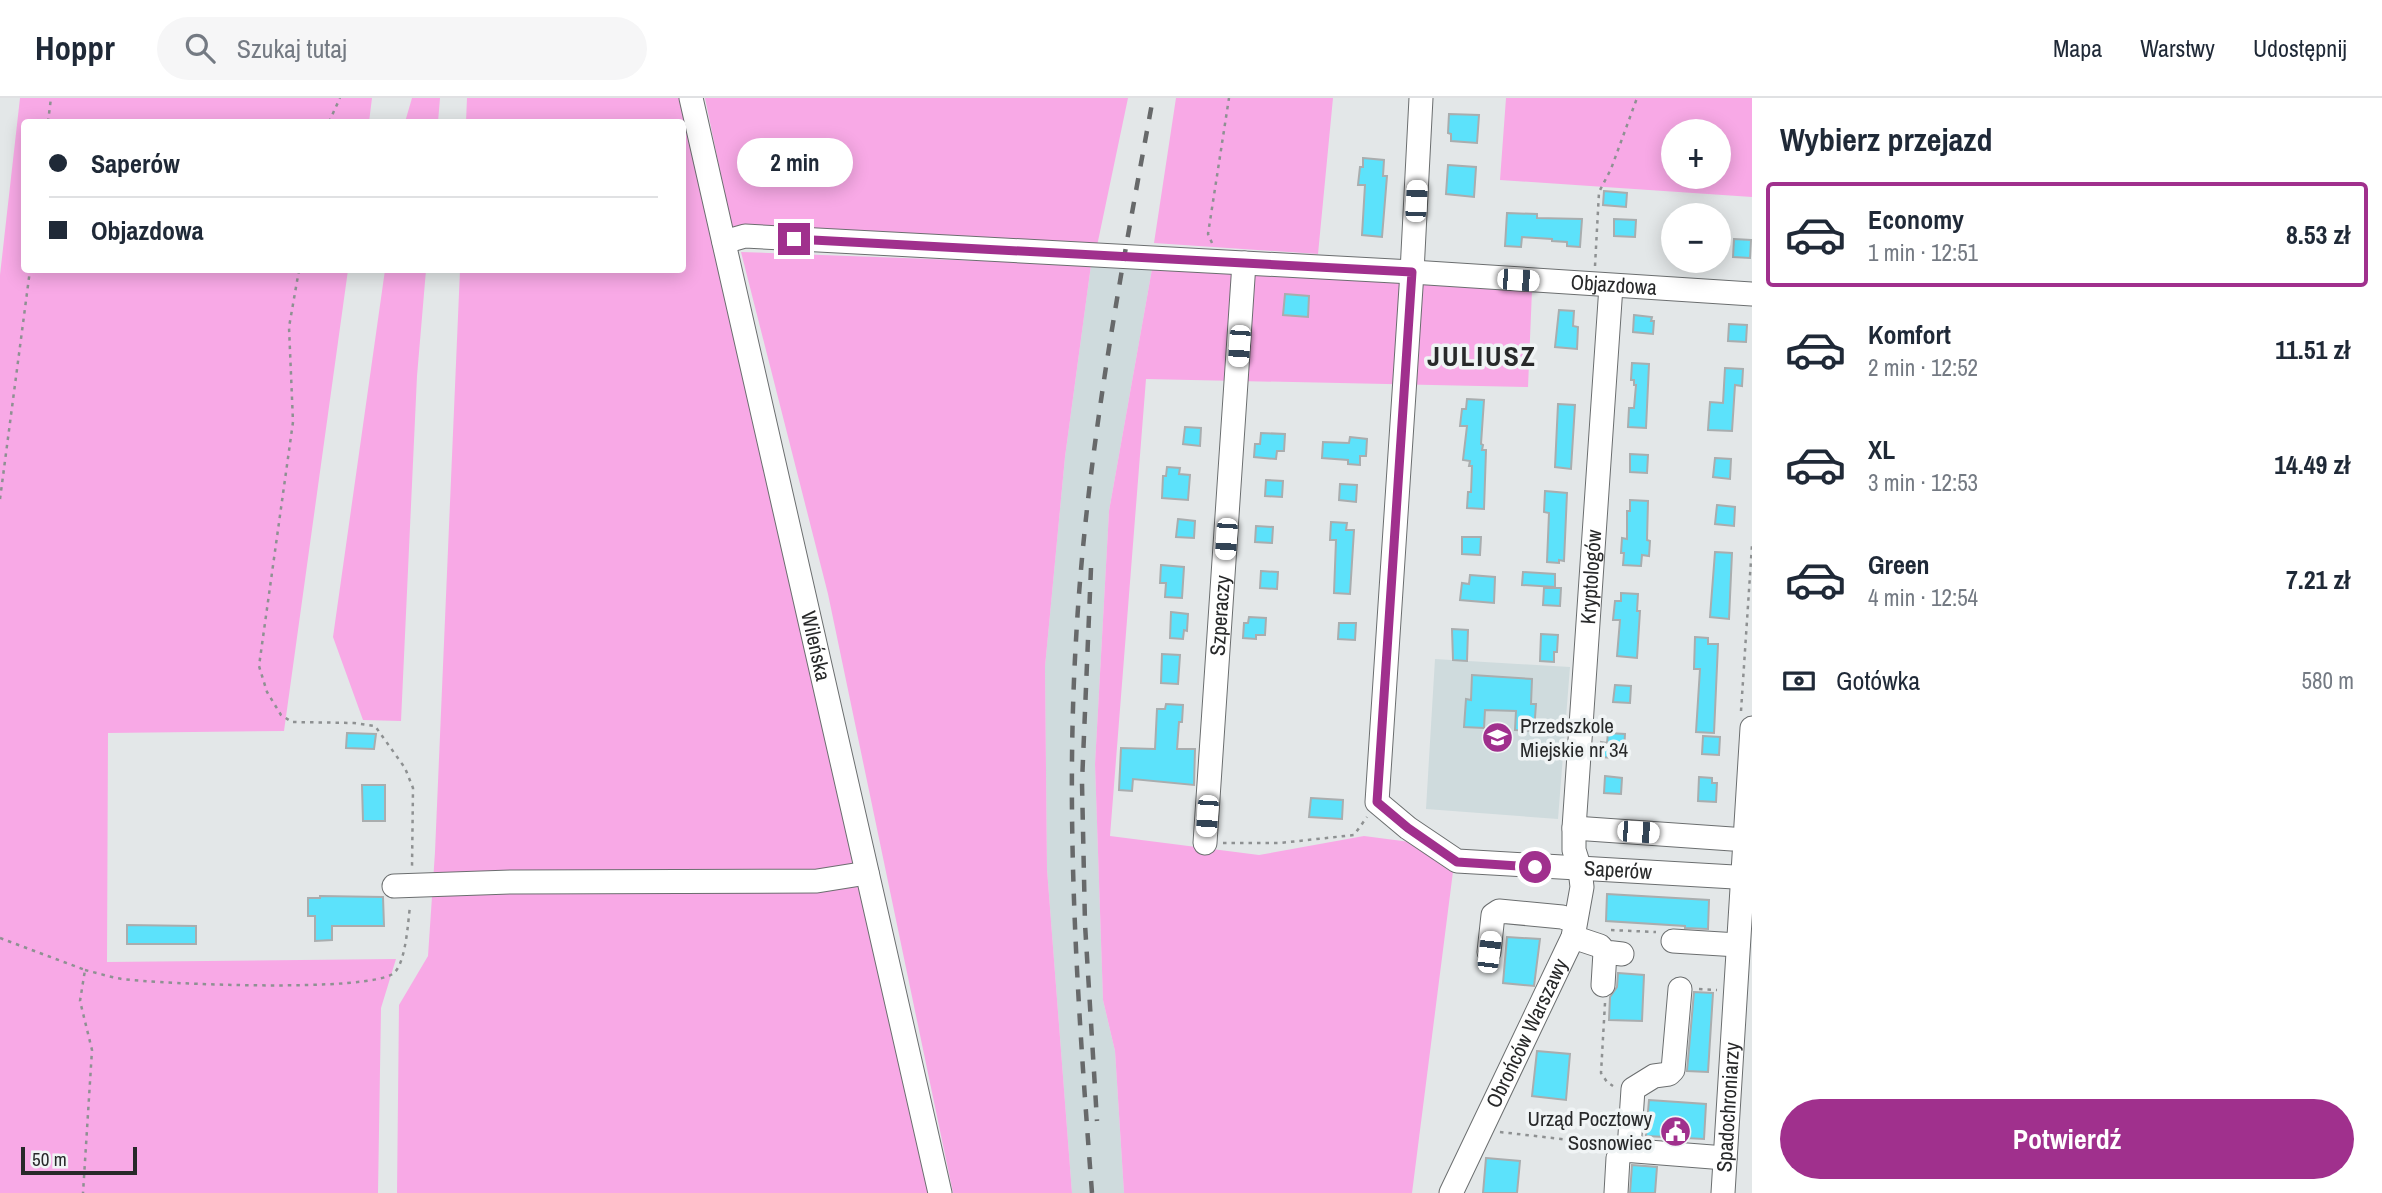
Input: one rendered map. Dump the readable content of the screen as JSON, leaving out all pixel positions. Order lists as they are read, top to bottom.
{
  "streets": {
    "street": [
      "Objazdowa",
      "Kryptologów",
      "Szperaczy",
      "Wileńska",
      "Saperów",
      "Obrońców Warszawy",
      "Spadochroniarzy"
    ]
  },
  "crossings": [
    ["Objazdowa", "Kryptologów"],
    ["Objazdowa", "Szperaczy"],
    ["Objazdowa", "Wileńska"],
    ["Kryptologów", "Saperów"],
    ["Kryptologów", "Obrońców Warszawy"],
    ["Saperów", "Obrońców Warszawy"],
    ["Saperów", "Spadochroniarzy"]
  ],
  "districts": ["JULIUSZ"],
  "places": {
    "school or university": ["Przedszkole Miejskie nr 34"],
    "public building": ["Urząd Pocztowy Sosnowiec"]
  },
  "scale_bar": "50 m",
  "page": {
    "header": "Hoppr",
    "search": "Szukaj tutaj",
    "nav": ["Mapa", "Warstwy", "Udostępnij"],
    "heading": "Wybierz przejazd",
    "map_buttons": ["+", "−"],
    "banner": ["Saperów", "Objazdowa"],
    "bubble": "2 min",
    "list": [
      {
        "name": "Economy",
        "note": "1 min · 12:51",
        "value": "8.53 zł"
      },
      {
        "name": "Komfort",
        "note": "2 min · 12:52",
        "value": "11.51 zł"
      },
      {
        "name": "XL",
        "note": "3 min · 12:53",
        "value": "14.49 zł"
      },
      {
        "name": "Green",
        "note": "4 min · 12:54",
        "value": "7.21 zł"
      }
    ],
    "pay": ["Gotówka", "580 m"],
    "buttons": "Potwierdź",
    "scale": "50 m"
  }
}
